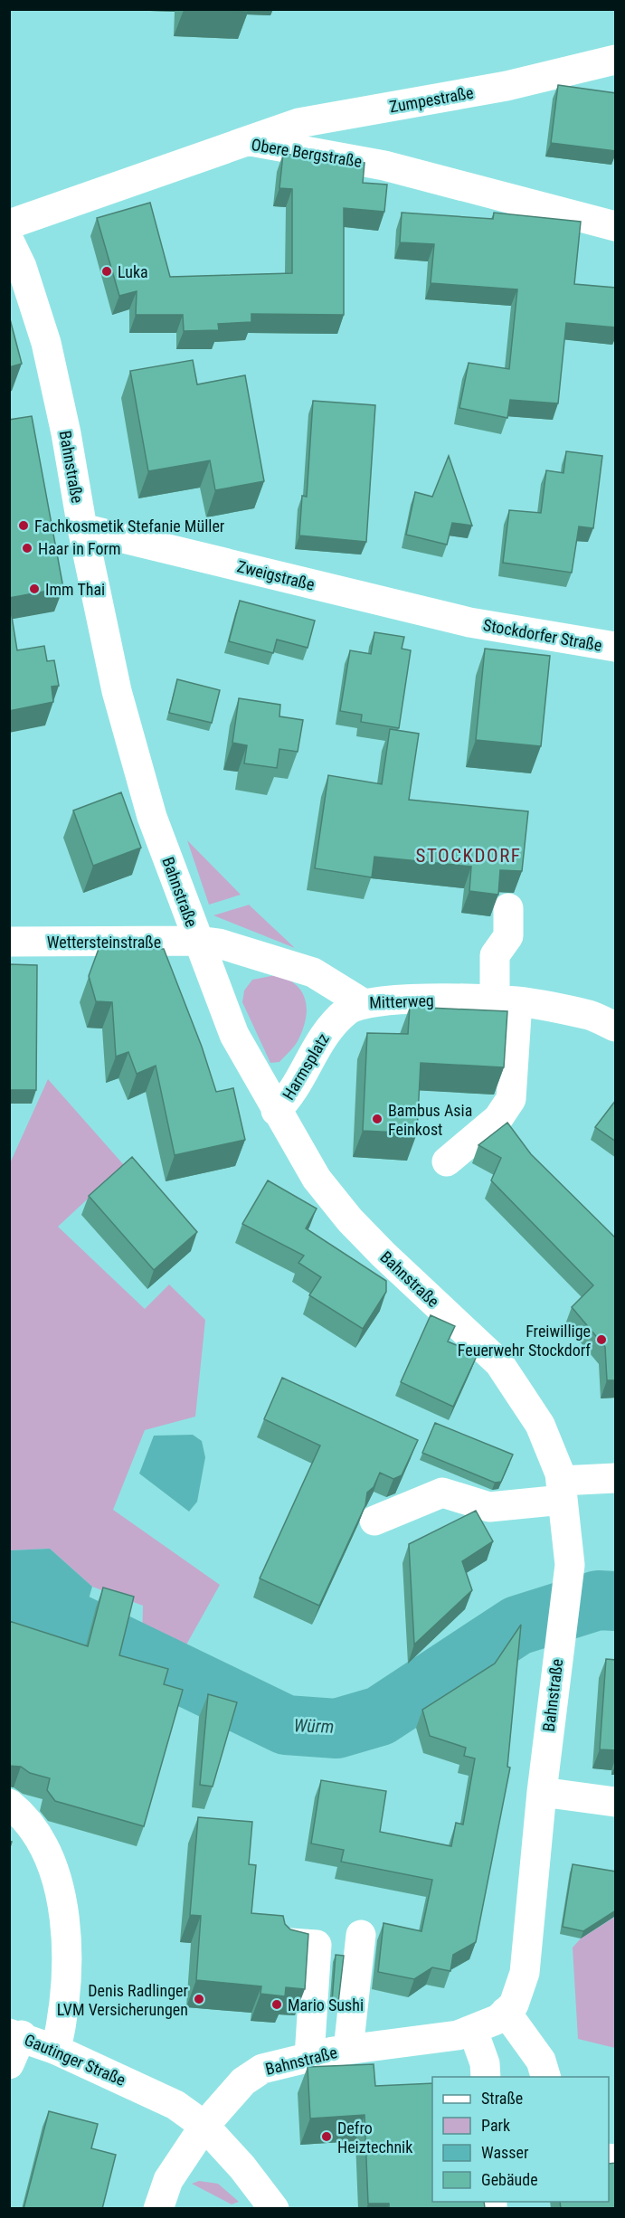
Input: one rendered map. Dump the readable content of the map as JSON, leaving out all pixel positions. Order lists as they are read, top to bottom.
{
  "streets": {
    "street": [
      "Zumpestraße",
      "Obere Bergstraße",
      "Bahnstraße",
      "Zweigstraße",
      "Stockdorfer Straße",
      "Wettersteinstraße",
      "Mitterweg",
      "Harmsplatz",
      "Gautinger Straße"
    ]
  },
  "crossings": [
    ["Zumpestraße", "Obere Bergstraße"],
    ["Bahnstraße", "Zweigstraße"],
    ["Bahnstraße", "Wettersteinstraße"],
    ["Bahnstraße", "Mitterweg"],
    ["Bahnstraße", "Harmsplatz"],
    ["Bahnstraße", "Gautinger Straße"],
    ["Zweigstraße", "Stockdorfer Straße"],
    ["Wettersteinstraße", "Mitterweg"],
    ["Mitterweg", "Harmsplatz"]
  ],
  "districts": ["STOCKDORF"],
  "water": ["Würm"],
  "places": [
    "Luka",
    "Fachkosmetik Stefanie Müller",
    "Haar in Form",
    "Imm Thai",
    "Bambus Asia Feinkost",
    "Freiwillige Feuerwehr Stockdorf",
    "Denis Radlinger LVM Versicherungen",
    "Mario Sushi",
    "Defro Heiztechnik"
  ],
  "legend": [
    "Straße",
    "Park",
    "Wasser",
    "Gebäude"
  ]
}
